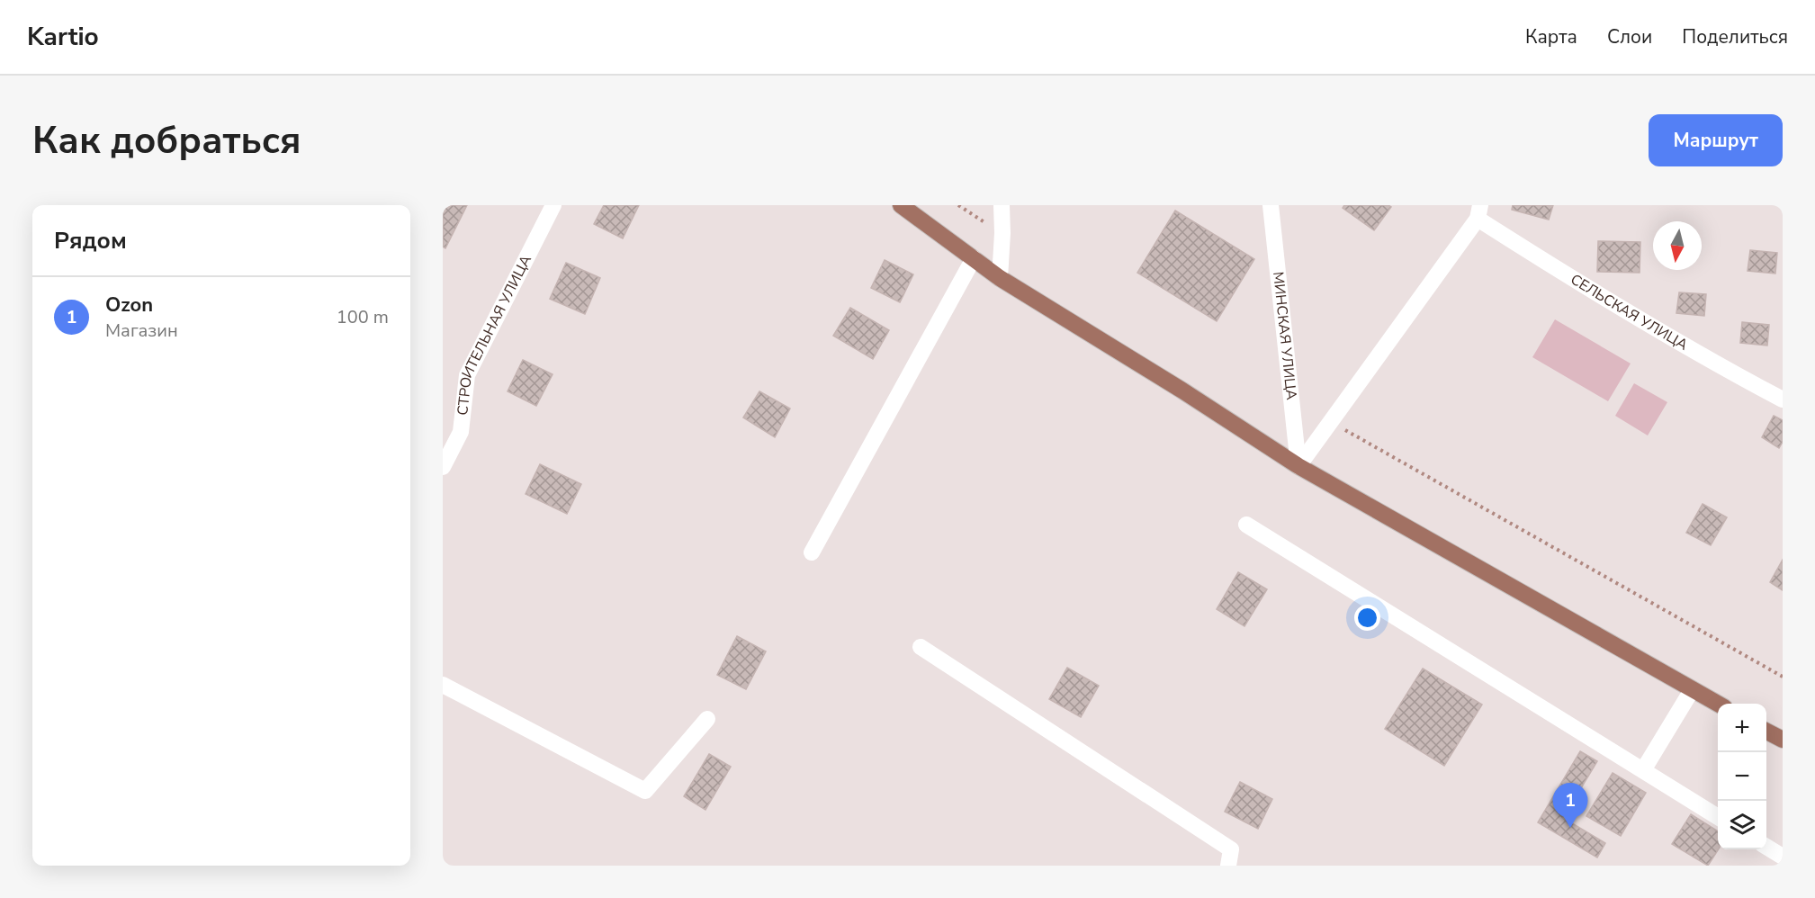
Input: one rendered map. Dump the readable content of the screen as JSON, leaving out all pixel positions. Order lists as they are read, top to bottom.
{
  "streets": {
    "street": ["СЕЛЬСКАЯ УЛИЦА", "СТРОИТЕЛЬНАЯ УЛИЦА", "МИНСКАЯ УЛИЦА"]
  },
  "north": "bottom",
  "page": {
    "header": "Kartio",
    "nav": ["Карта", "Слои", "Поделиться"],
    "buttons": "Маршрут",
    "title": "Как добраться",
    "heading": "Рядом",
    "list": [
      {
        "mark": "1",
        "name": "Ozon",
        "note": "Магазин",
        "value": "100 m"
      }
    ],
    "map_buttons": ["+", "−"],
    "pins": "1"
  }
}
